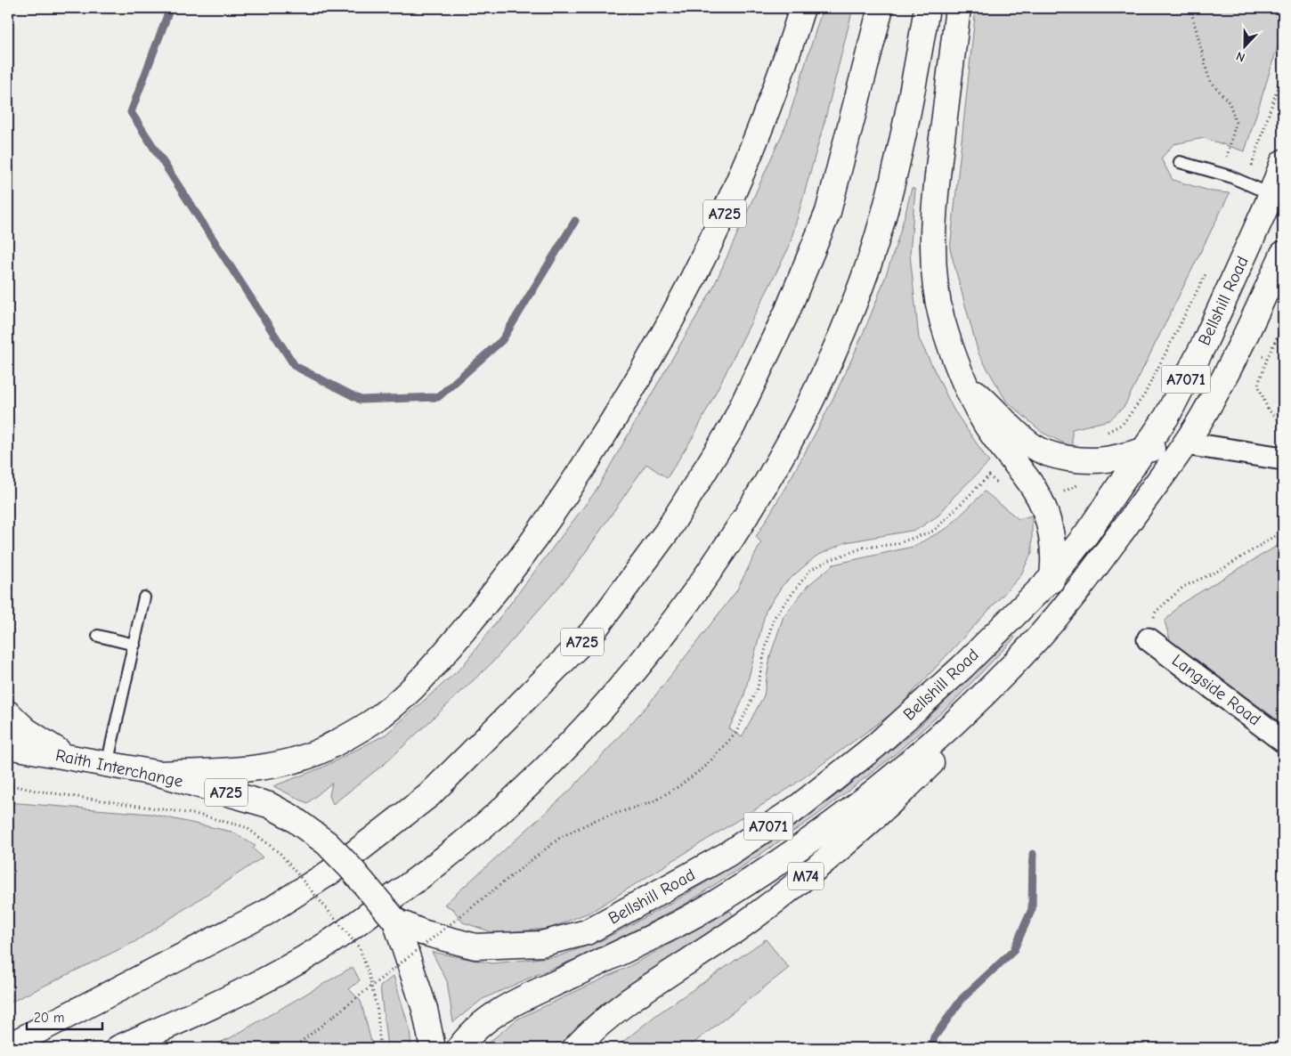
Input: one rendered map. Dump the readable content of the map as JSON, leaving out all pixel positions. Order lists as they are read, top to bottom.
{
  "streets": {
    "highway": [
      "A725",
      "Bellshill Road",
      "A7071",
      "Raith Interchange",
      "M74"
    ],
    "street": ["Langside Road"]
  },
  "crossings": [
    ["A725", "Raith Interchange"],
    ["Bellshill Road", "Raith Interchange"],
    ["Bellshill Road", "M74"]
  ],
  "scale_bar": "20 m",
  "north": "bottom"
}
